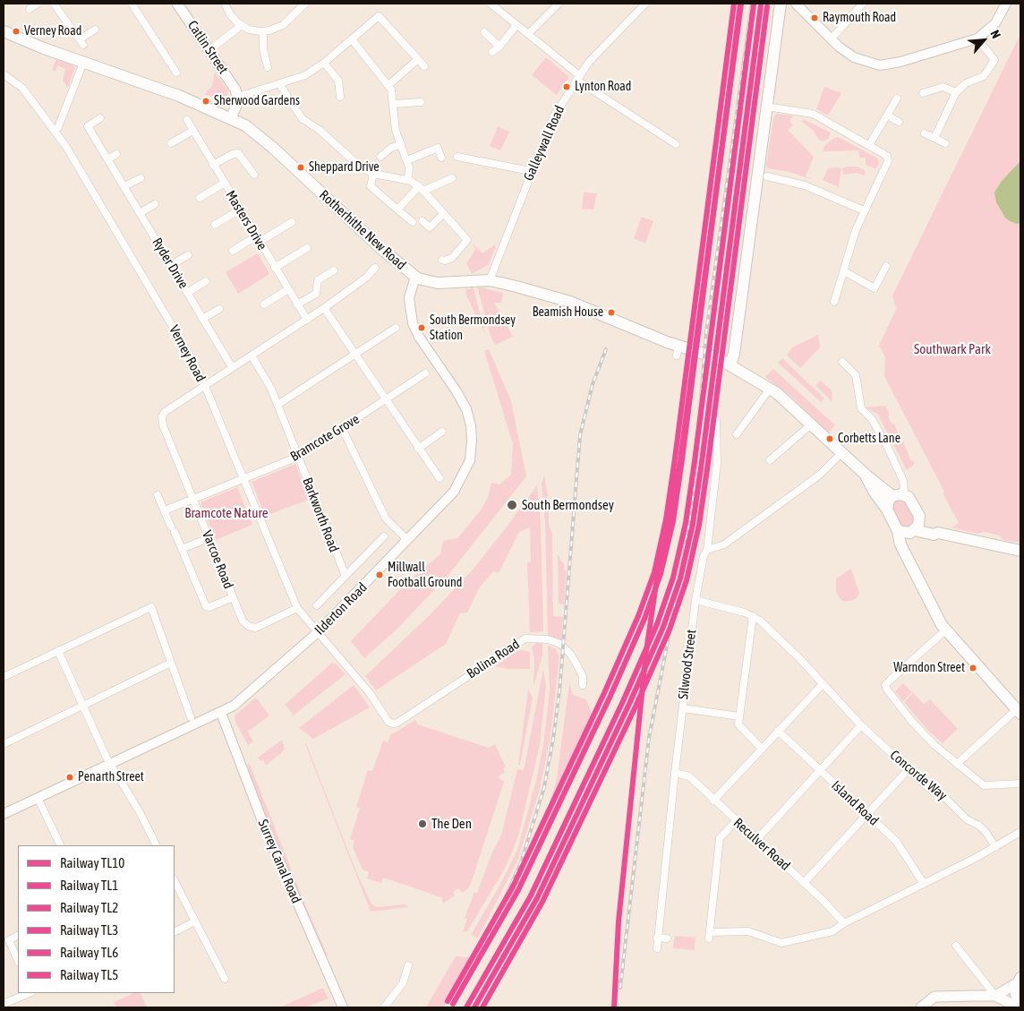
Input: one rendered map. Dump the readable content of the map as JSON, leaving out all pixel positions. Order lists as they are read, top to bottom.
{
  "streets": {
    "main road": ["Catlin Street", "Rotherhithe New Road"],
    "street": [
      "Galleywall Road",
      "Masters Drive",
      "Ryder Drive",
      "Verney Road",
      "Bramcote Grove",
      "Barkworth Road",
      "Varcoe Road",
      "Ilderton Road",
      "Bolina Road",
      "Silwood Street",
      "Concorde Way",
      "Island Road",
      "Reculver Road",
      "Surrey Canal Road"
    ]
  },
  "crossings": [
    ["Galleywall Road", "Rotherhithe New Road"],
    ["Rotherhithe New Road", "Ilderton Road"],
    ["Verney Road", "Bramcote Grove"],
    ["Verney Road", "Varcoe Road"],
    ["Verney Road", "Ilderton Road"],
    ["Verney Road", "Bolina Road"],
    ["Bramcote Grove", "Barkworth Road"],
    ["Bramcote Grove", "Varcoe Road"],
    ["Ilderton Road", "Surrey Canal Road"],
    ["Silwood Street", "Reculver Road"]
  ],
  "parks": ["Southwark Park", "Bramcote Nature"],
  "places": [
    "Raymouth Road",
    "Verney Road",
    "Lynton Road",
    "Sherwood Gardens",
    "Sheppard Drive",
    "Beamish House",
    "South Bermondsey Station",
    "Corbetts Lane",
    "South Bermondsey",
    "Millwall Football Ground",
    "Warndon Street",
    "Penarth Street",
    "The Den"
  ],
  "lines": [
    "rail line TL10",
    "rail line TL2",
    "rail line TL6",
    "rail line TL1",
    "rail line TL3",
    "rail line TL5"
  ],
  "legend": [
    "Railway TL10",
    "Railway TL1",
    "Railway TL2",
    "Railway TL3",
    "Railway TL6",
    "Railway TL5"
  ],
  "north": "top right"
}
